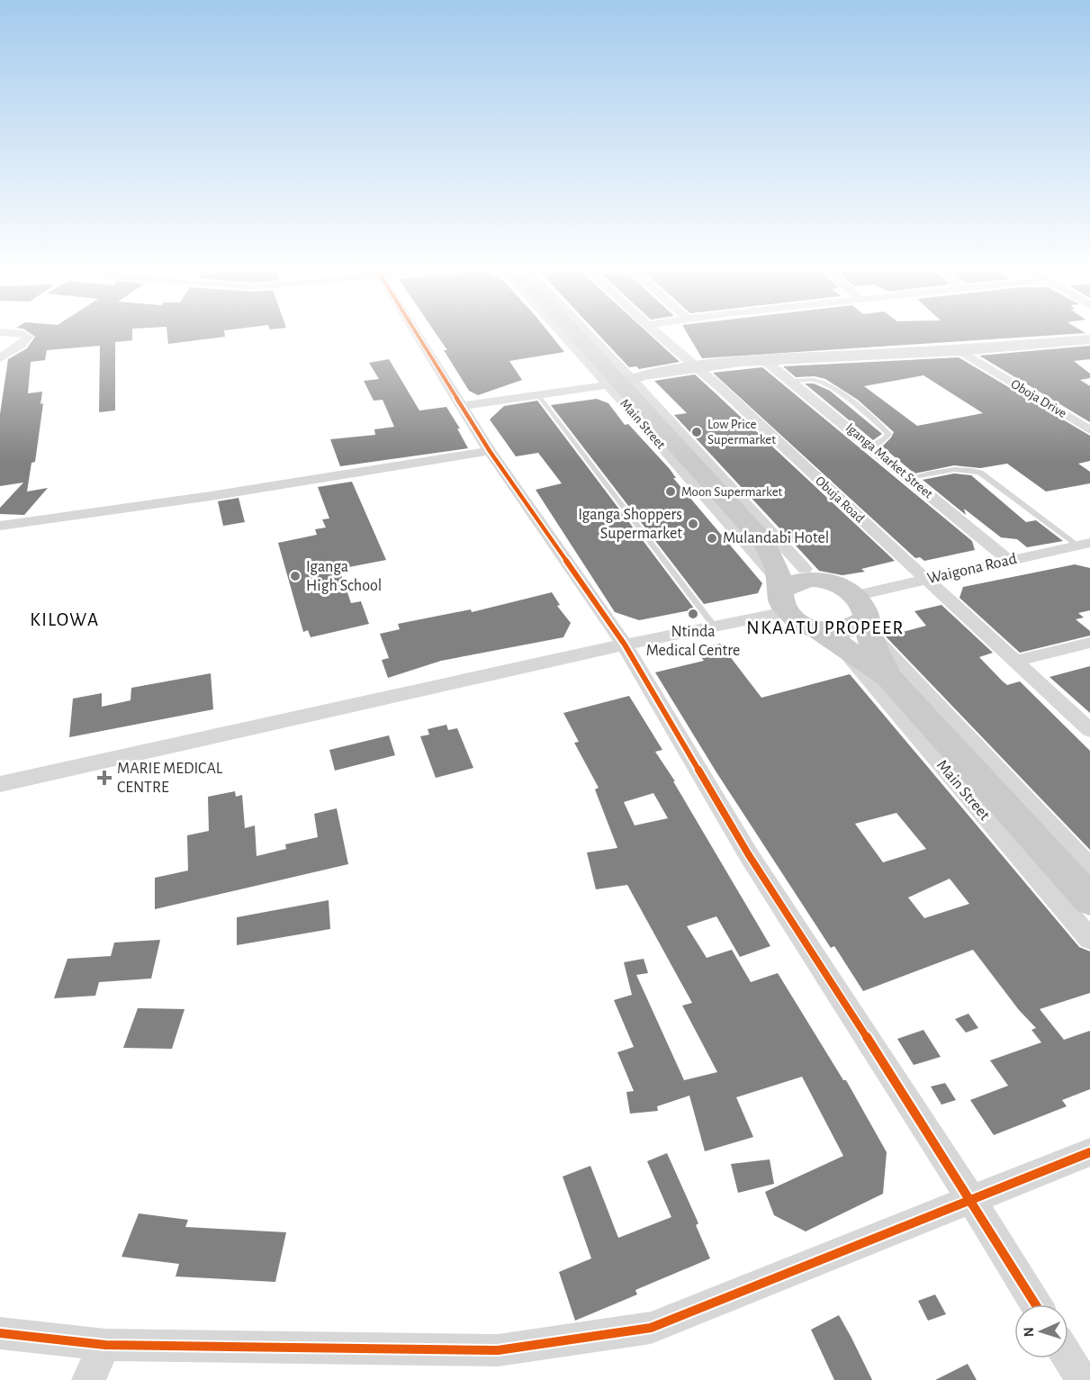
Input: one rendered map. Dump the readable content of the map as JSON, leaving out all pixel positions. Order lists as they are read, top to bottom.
{
  "streets": {
    "main road": ["Main Street"],
    "street": [
      "Oboja Drive",
      "Iganga Market Street",
      "Obuja Road",
      "Waigona Road"
    ]
  },
  "crossings": [
    ["Main Street", "Waigona Road"],
    ["Iganga Market Street", "Waigona Road"],
    ["Obuja Road", "Waigona Road"]
  ],
  "districts": ["KILOWA", "NKAATU PROPEER"],
  "places": {
    "other": [
      "Low Price Supermarket",
      "Moon Supermarket",
      "Iganga Shoppers Supermarket",
      "Mulandabi Hotel",
      "Iganga High School",
      "Ntinda Medical Centre"
    ],
    "health": ["MARIE MEDICAL CENTRE"]
  },
  "north": "left"
}
